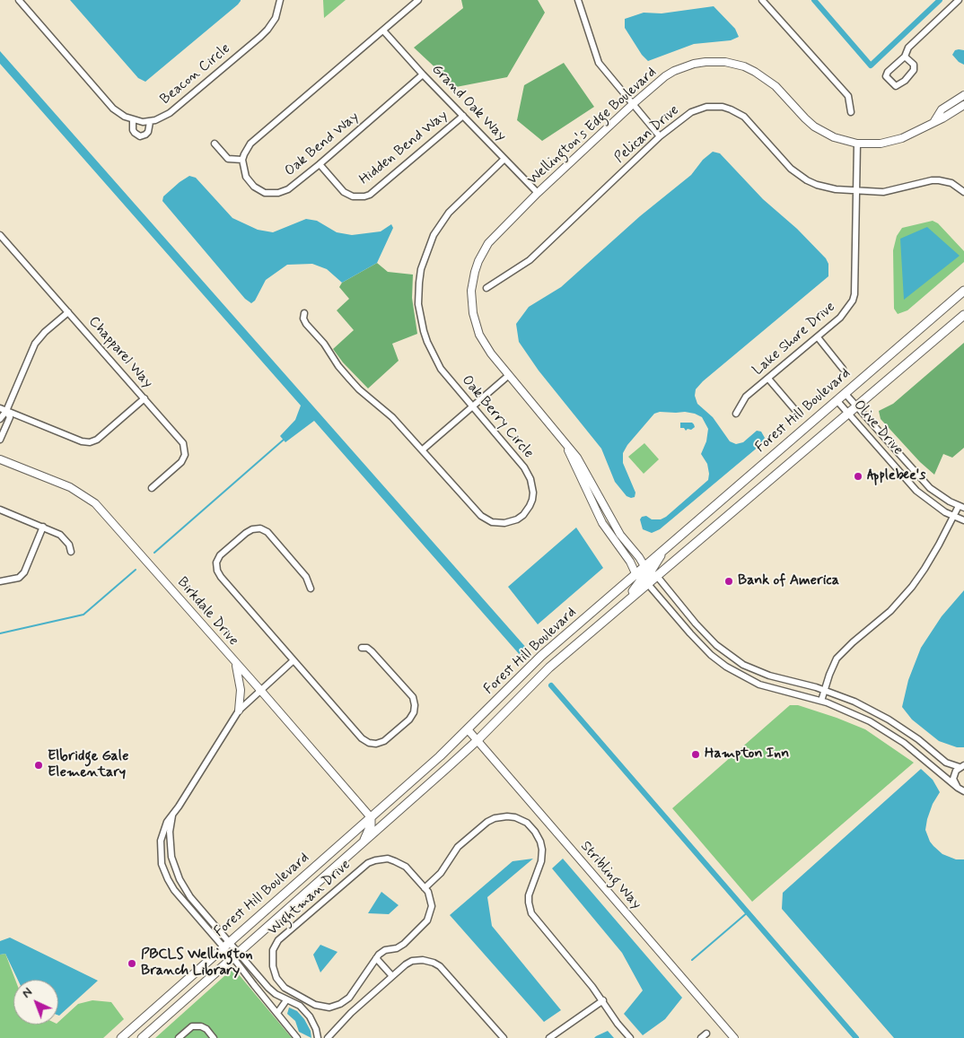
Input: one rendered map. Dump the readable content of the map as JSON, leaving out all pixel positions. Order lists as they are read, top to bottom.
{
  "streets": {
    "main road": ["Forest Hill Boulevard"],
    "street": [
      "Beacon Circle",
      "Grand Oak Way",
      "Wellington's Edge Boulevard",
      "Pelican Drive",
      "Oak Bend Way",
      "Hidden Bend Way",
      "Lake Shore Drive",
      "Chapparel Way",
      "Oak Berry Circle",
      "Olive Drive",
      "Birkdale Drive",
      "Stribling Way",
      "Wightman Drive"
    ]
  },
  "crossings": [
    ["Grand Oak Way", "Wellington's Edge Boulevard"],
    ["Grand Oak Way", "Oak Bend Way"],
    ["Grand Oak Way", "Hidden Bend Way"],
    ["Grand Oak Way", "Oak Berry Circle"],
    ["Wellington's Edge Boulevard", "Lake Shore Drive"],
    ["Wellington's Edge Boulevard", "Forest Hill Boulevard"],
    ["Pelican Drive", "Lake Shore Drive"],
    ["Oak Bend Way", "Hidden Bend Way"],
    ["Forest Hill Boulevard", "Olive Drive"],
    ["Forest Hill Boulevard", "Birkdale Drive"],
    ["Forest Hill Boulevard", "Stribling Way"]
  ],
  "places": [
    "Applebee's",
    "Bank of America",
    "Hampton Inn",
    "Elbridge Gale Elementary",
    "PBCLS Wellington Branch Library"
  ],
  "north": "top left"
}
